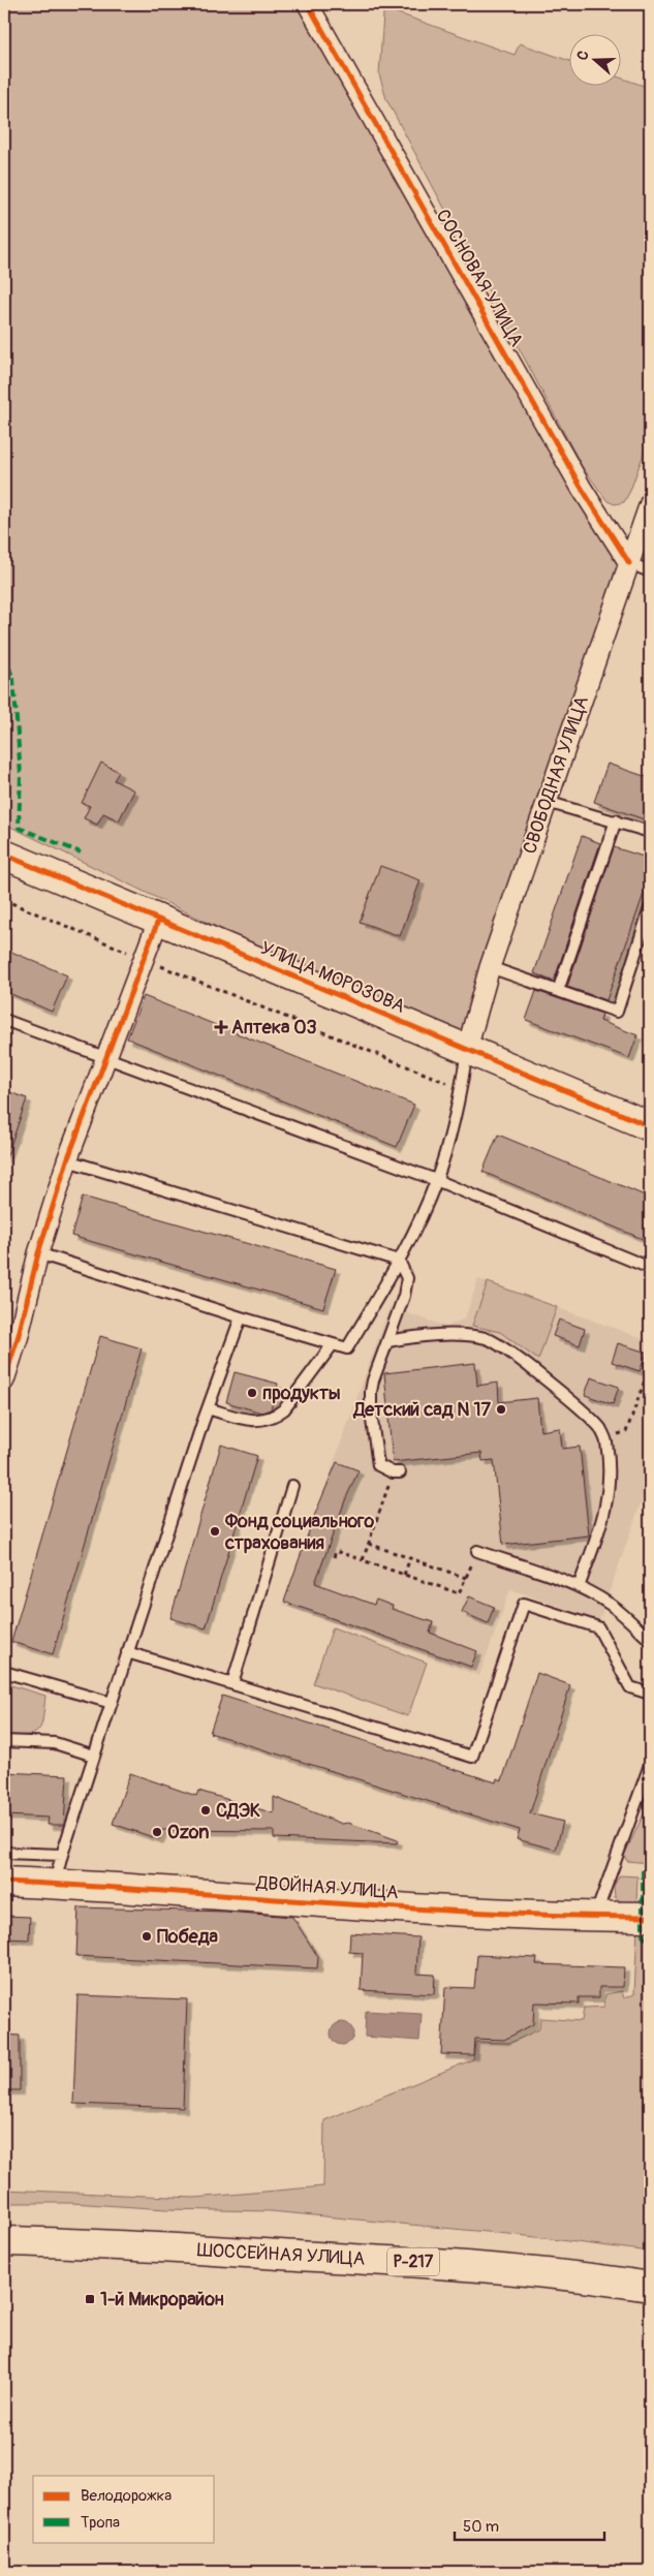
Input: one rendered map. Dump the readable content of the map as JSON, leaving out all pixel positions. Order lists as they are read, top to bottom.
{
  "streets": {
    "main road": [
      "УЛИЦА МОРОЗОВА",
      "ДВОЙНАЯ УЛИЦА",
      "ШОССЕЙНАЯ УЛИЦА",
      "Р-217"
    ],
    "street": ["СОСНОВАЯ УЛИЦА", "СВОБОДНАЯ УЛИЦА"]
  },
  "crossings": [
    ["СОСНОВАЯ УЛИЦА", "СВОБОДНАЯ УЛИЦА"],
    ["СВОБОДНАЯ УЛИЦА", "УЛИЦА МОРОЗОВА"]
  ],
  "places": {
    "health": ["Аптека 03"],
    "other": [
      "продукты",
      "Детский сад N 17",
      "Фонд социального страхования",
      "СДЭК",
      "Ozon",
      "Победа"
    ],
    "transit": ["1-й Микрорайон"]
  },
  "legend": ["Велодорожка", "Тропа"],
  "scale_bar": "50 m",
  "north": "left"
}
